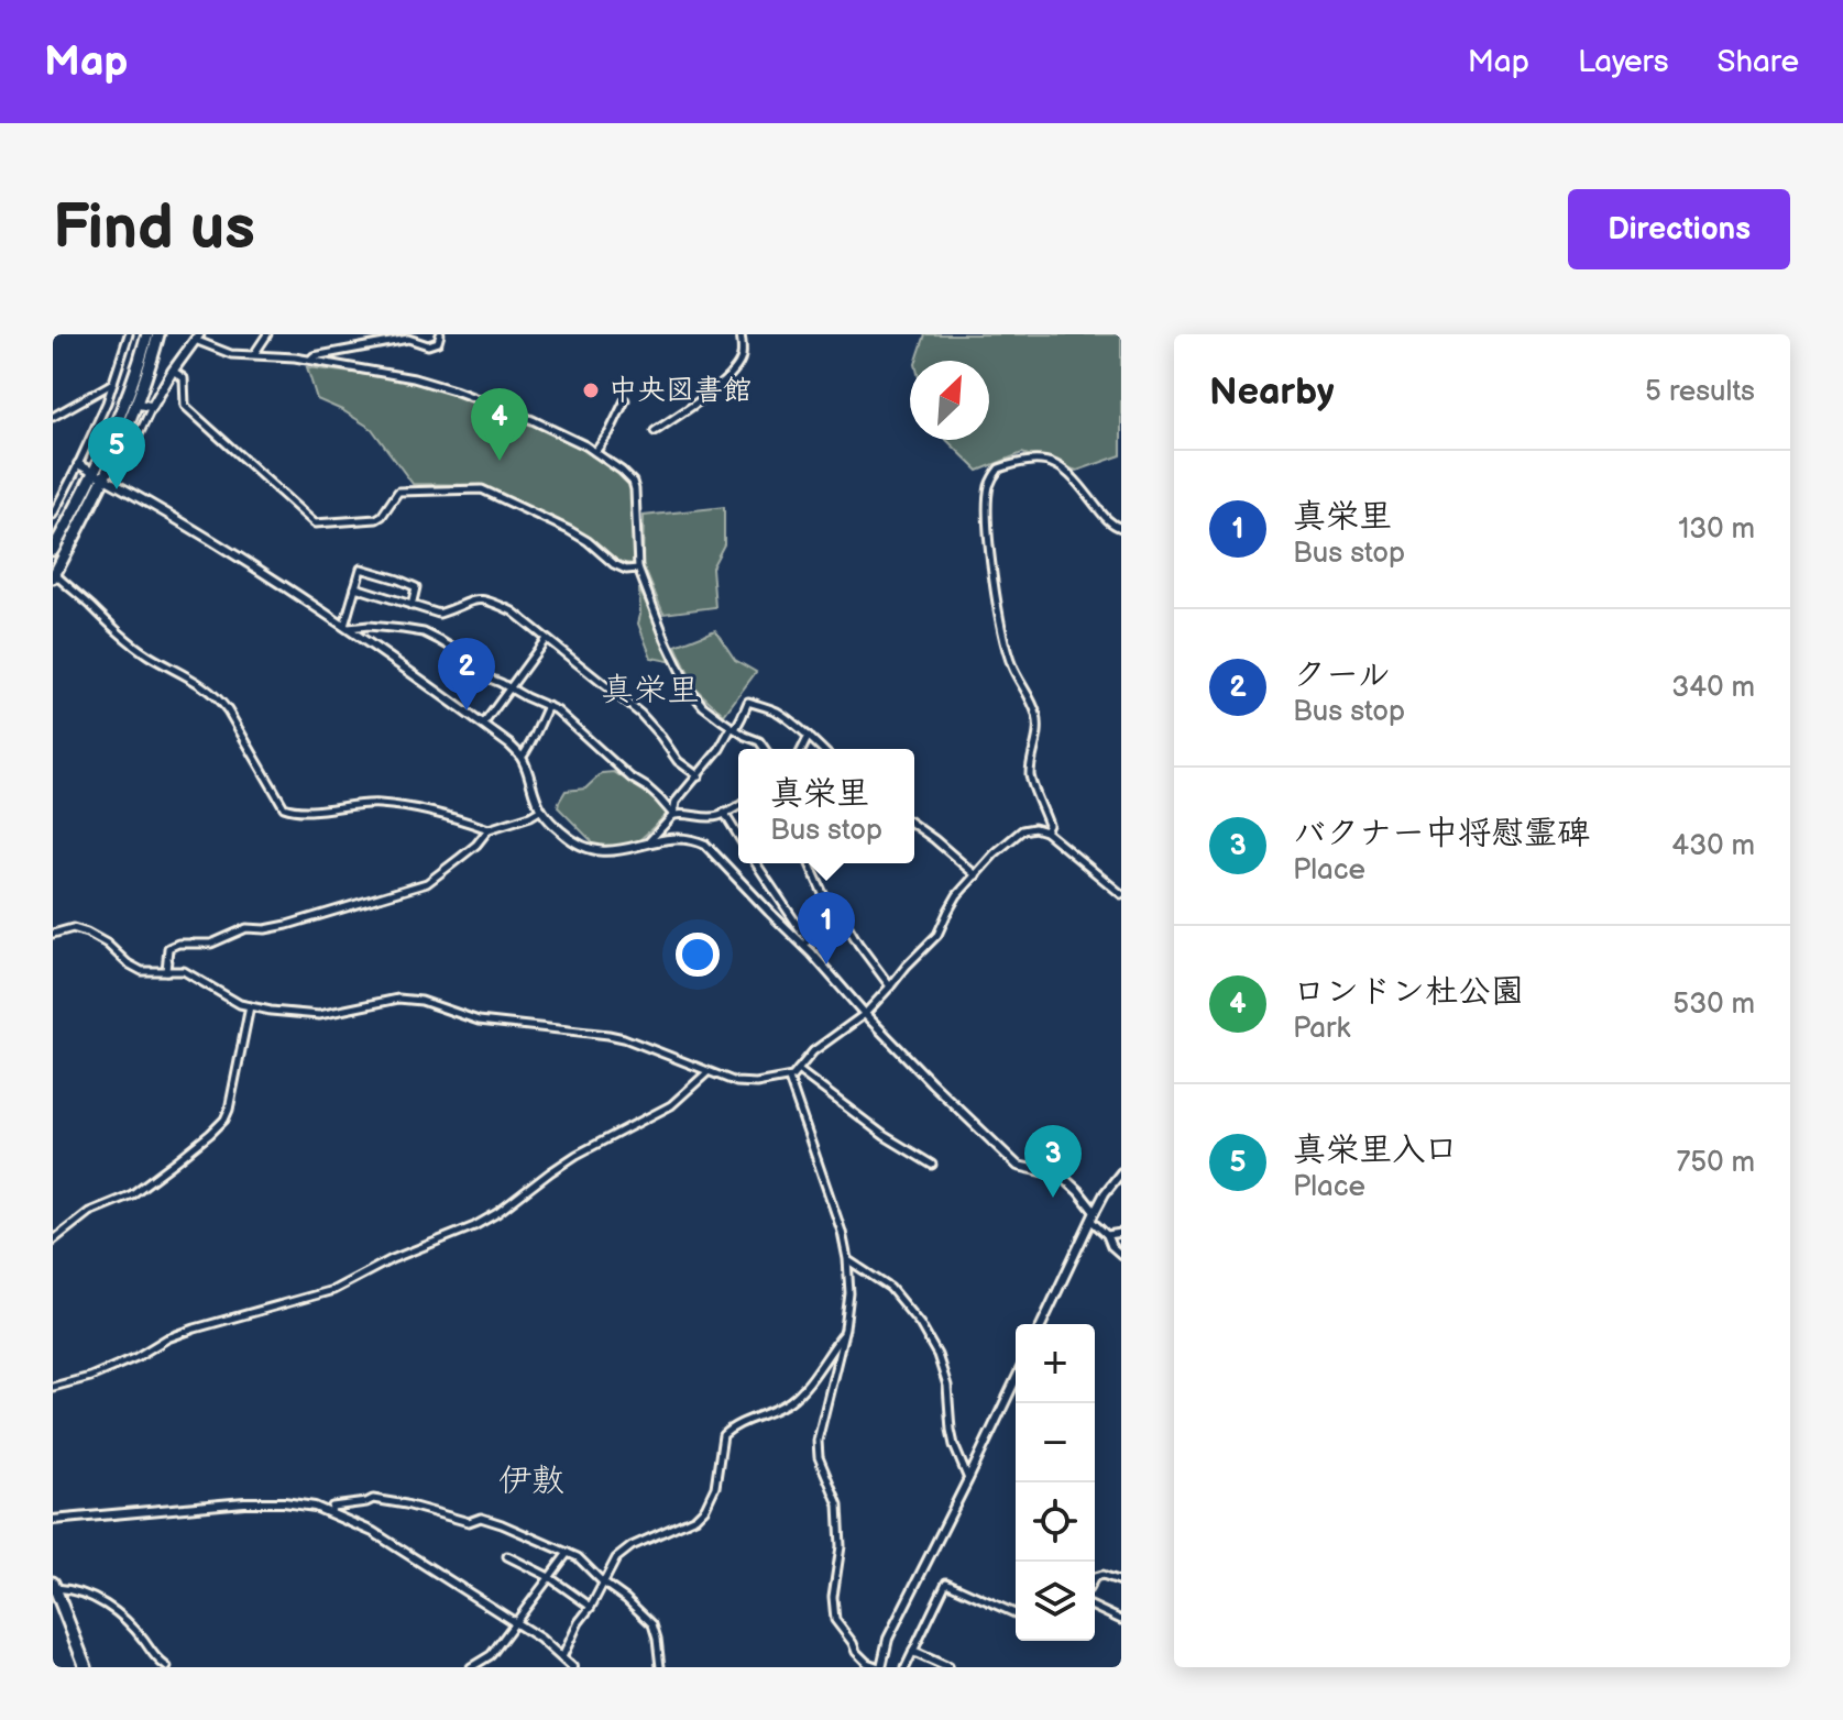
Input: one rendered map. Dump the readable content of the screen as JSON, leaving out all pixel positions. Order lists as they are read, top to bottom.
{
  "districts": ["真栄里", "伊敷"],
  "places": ["中央図書館"],
  "north": "top right",
  "page": {
    "header": "Map",
    "nav": ["Map", "Layers", "Share"],
    "buttons": "Directions",
    "title": "Find us",
    "heading": ["Nearby", "5 results"],
    "pins": [
      "4",
      "5",
      "2",
      "1",
      "3"
    ],
    "list": [
      {
        "mark": "1",
        "name": "真栄里",
        "note": "Bus stop",
        "value": "130 m"
      },
      {
        "mark": "2",
        "name": "クール",
        "note": "Bus stop",
        "value": "340 m"
      },
      {
        "mark": "3",
        "name": "バクナー中将慰霊碑",
        "note": "Place",
        "value": "430 m"
      },
      {
        "mark": "4",
        "name": "ロンドン杜公園",
        "note": "Park",
        "value": "530 m"
      },
      {
        "mark": "5",
        "name": "真栄里入口",
        "note": "Place",
        "value": "750 m"
      }
    ],
    "popup": ["真栄里", "Bus stop"],
    "map_buttons": ["+", "−"]
  }
}
